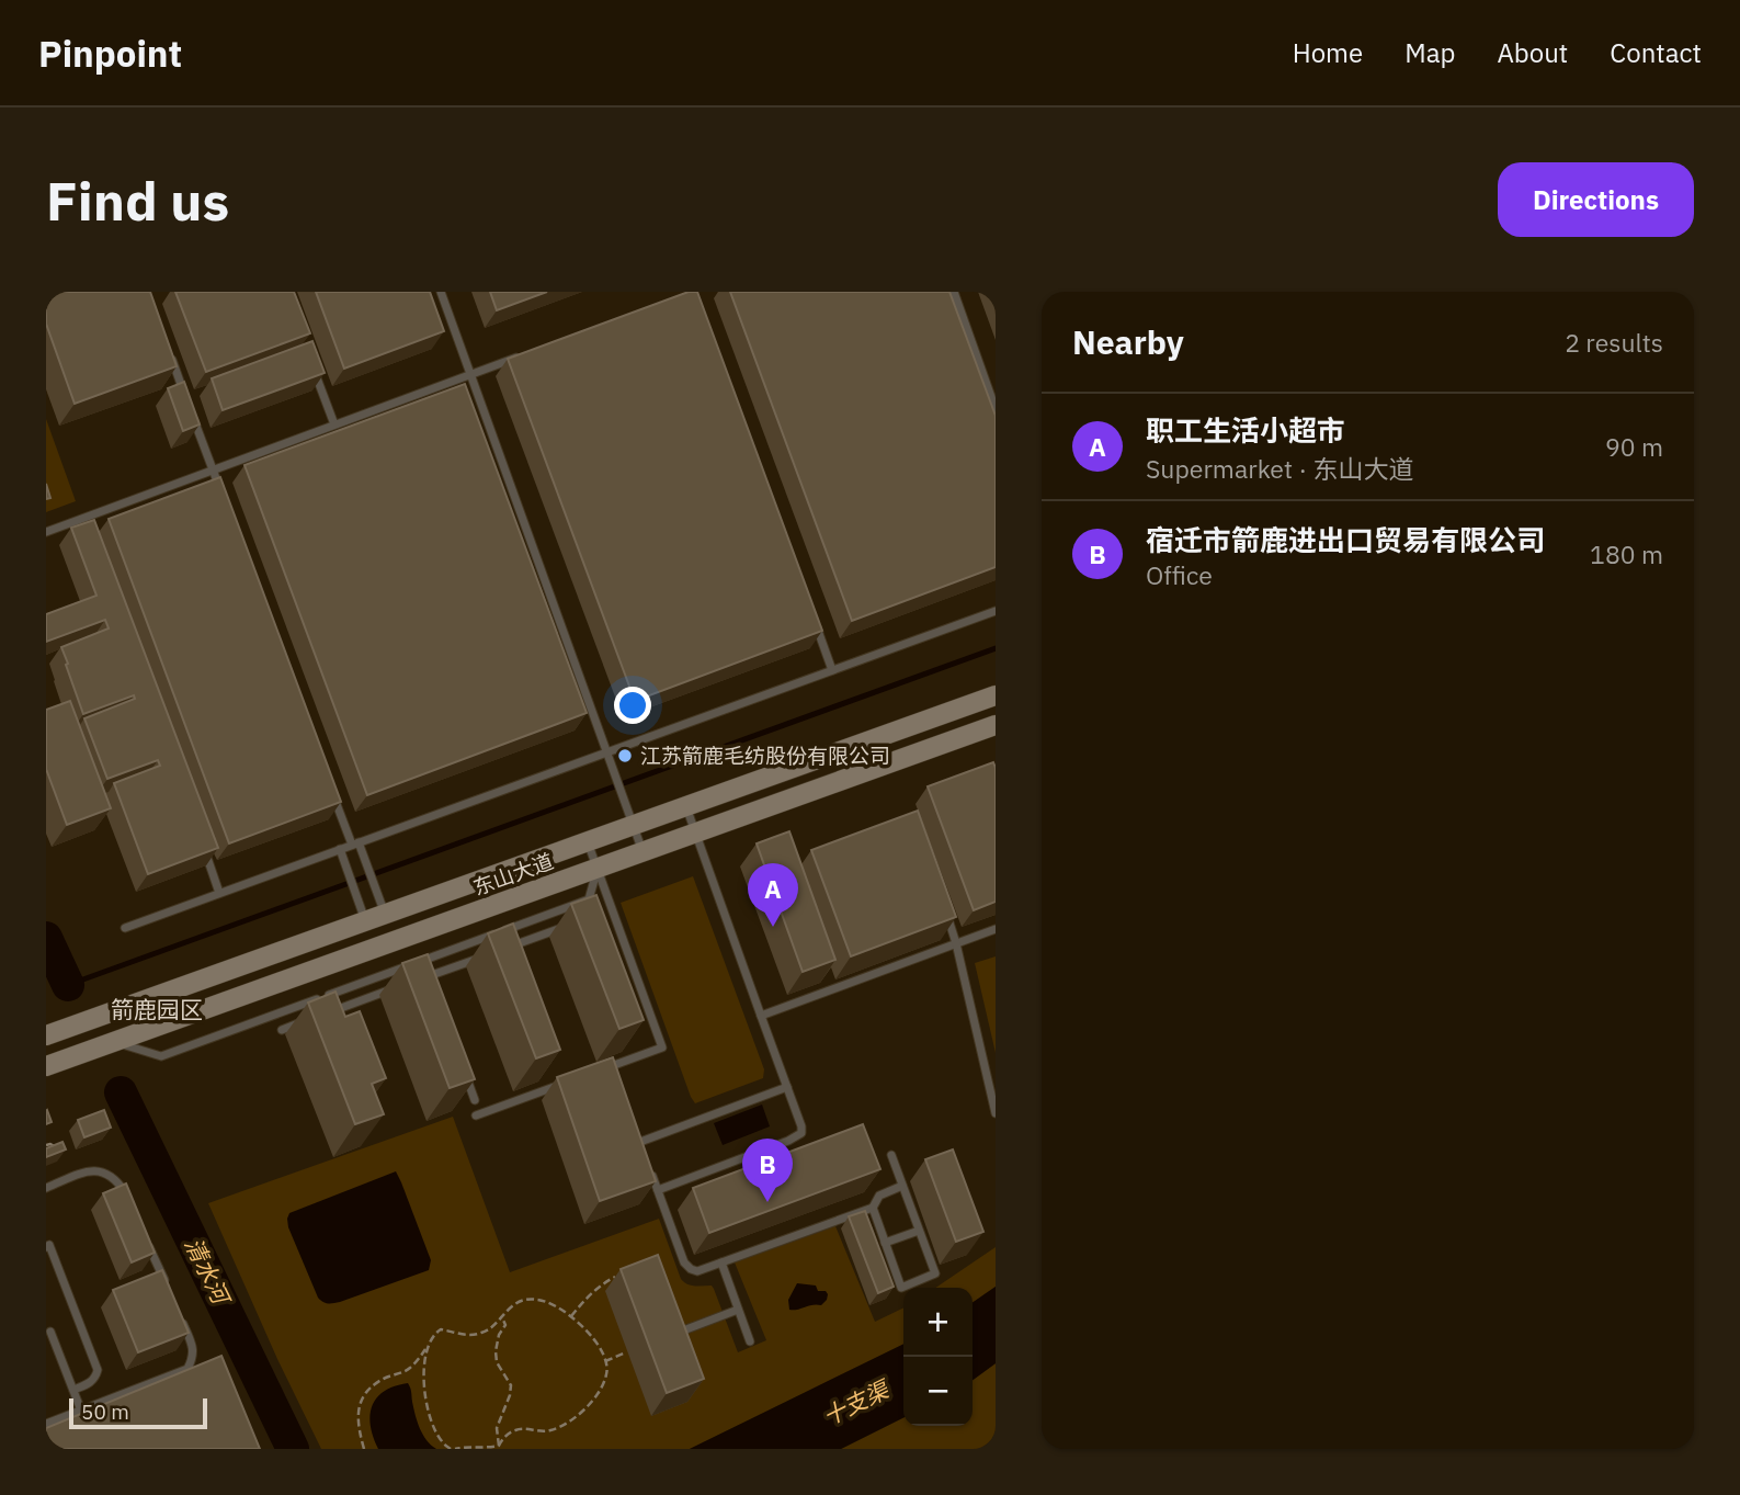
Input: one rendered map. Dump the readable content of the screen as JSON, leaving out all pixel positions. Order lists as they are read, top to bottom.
{
  "streets": {
    "main road": ["东山大道"]
  },
  "districts": ["箭鹿园区"],
  "water": ["清水河", "十支渠"],
  "places": ["江苏箭鹿毛纺股份有限公司"],
  "scale_bar": "50 m",
  "page": {
    "header": "Pinpoint",
    "nav": [
      "Home",
      "Map",
      "About",
      "Contact"
    ],
    "buttons": "Directions",
    "title": "Find us",
    "heading": ["Nearby", "2 results"],
    "list": [
      {
        "mark": "A",
        "name": "职工生活小超市",
        "note": "Supermarket · 东山大道",
        "value": "90 m"
      },
      {
        "mark": "B",
        "name": "宿迁市箭鹿进出口贸易有限公司",
        "note": "Office",
        "value": "180 m"
      }
    ],
    "pins": ["A", "B"],
    "map_buttons": ["+", "−"],
    "scale": "50 m"
  }
}
